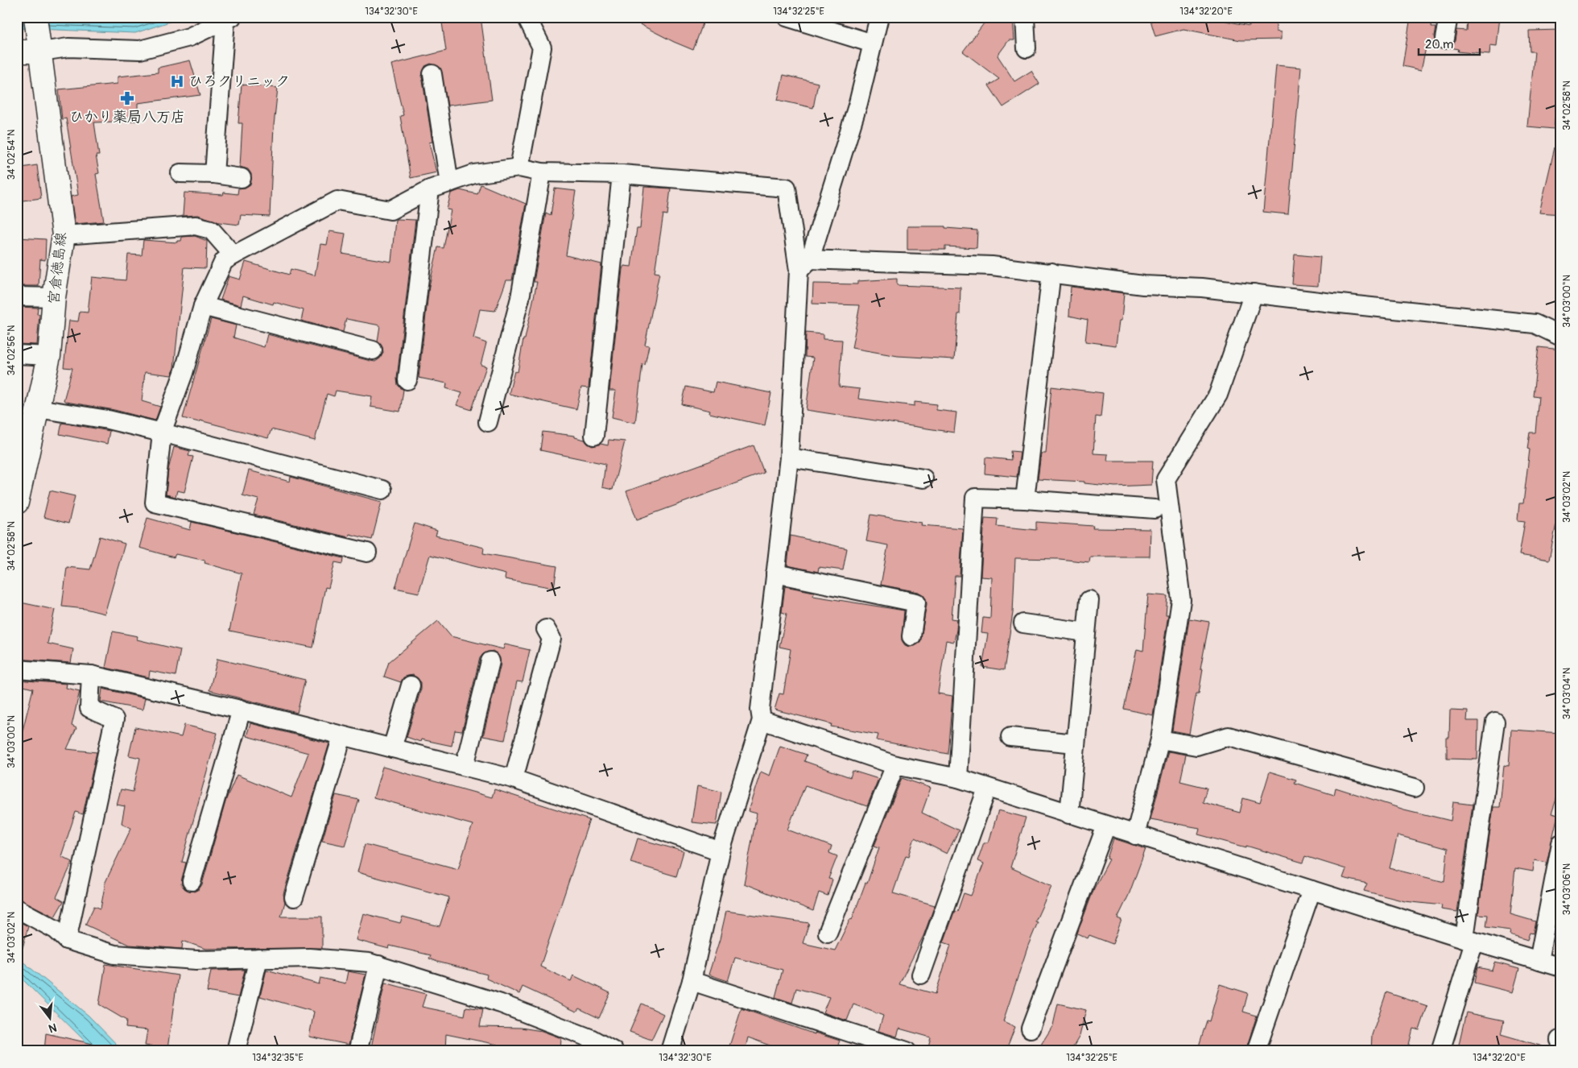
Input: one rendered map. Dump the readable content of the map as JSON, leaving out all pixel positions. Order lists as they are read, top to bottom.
{
  "streets": {
    "main road": ["宮倉徳島線"]
  },
  "places": {
    "hospital": ["ひろクリニック"],
    "pharmacy": ["ひかり薬局八万店"]
  },
  "scale_bar": "20 m",
  "north": "bottom",
  "coordinates": [
    "134°32'30\"E",
    "134°32'25\"E",
    "134°32'20\"E",
    "34°02'58\"N",
    "34°02'54\"N",
    "34°03'00\"N",
    "34°02'56\"N",
    "34°03'02\"N",
    "34°03'04\"N",
    "34°03'06\"N",
    "134°32'35\"E"
  ]
}
